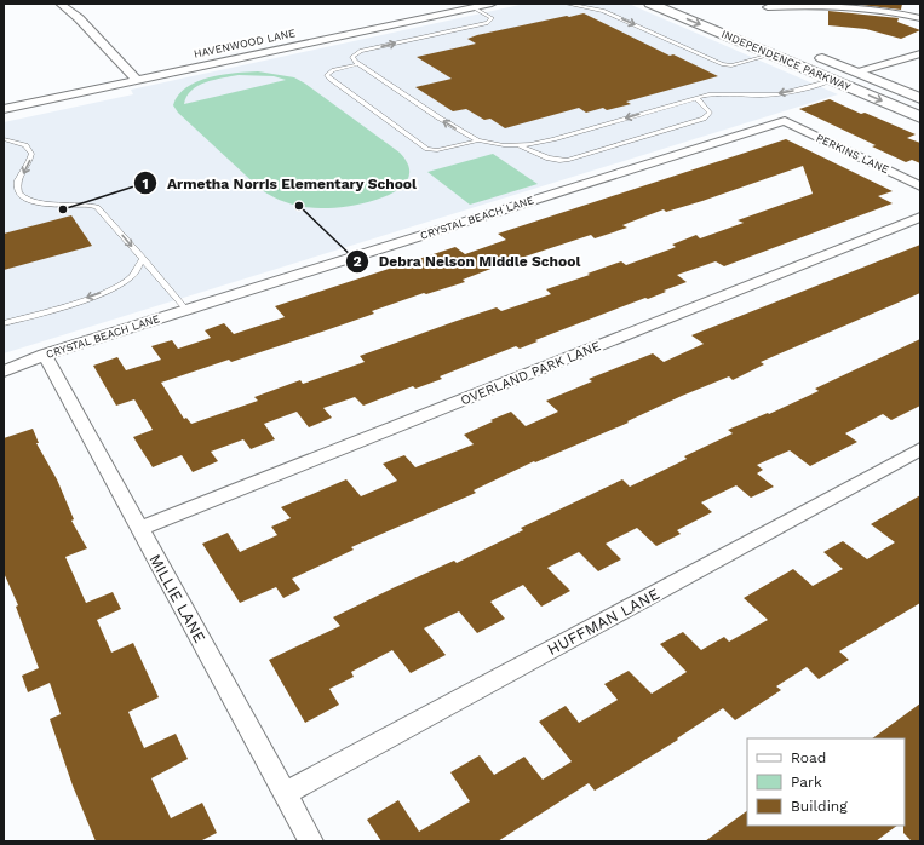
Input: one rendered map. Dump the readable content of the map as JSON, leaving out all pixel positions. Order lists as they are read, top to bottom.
{
  "streets": {
    "main road": ["INDEPENDENCE PARKWAY"],
    "street": [
      "HAVENWOOD LANE",
      "PERKINS LANE",
      "CRYSTAL BEACH LANE",
      "OVERLAND PARK LANE",
      "MILLIE LANE",
      "HUFFMAN LANE"
    ]
  },
  "crossings": [
    ["PERKINS LANE", "CRYSTAL BEACH LANE"],
    ["CRYSTAL BEACH LANE", "MILLIE LANE"],
    ["OVERLAND PARK LANE", "MILLIE LANE"],
    ["MILLIE LANE", "HUFFMAN LANE"]
  ],
  "places": ["Debra Nelson Middle School", "Armetha Norris Elementary School"],
  "legend": ["Road", "Park", "Building"]
}
